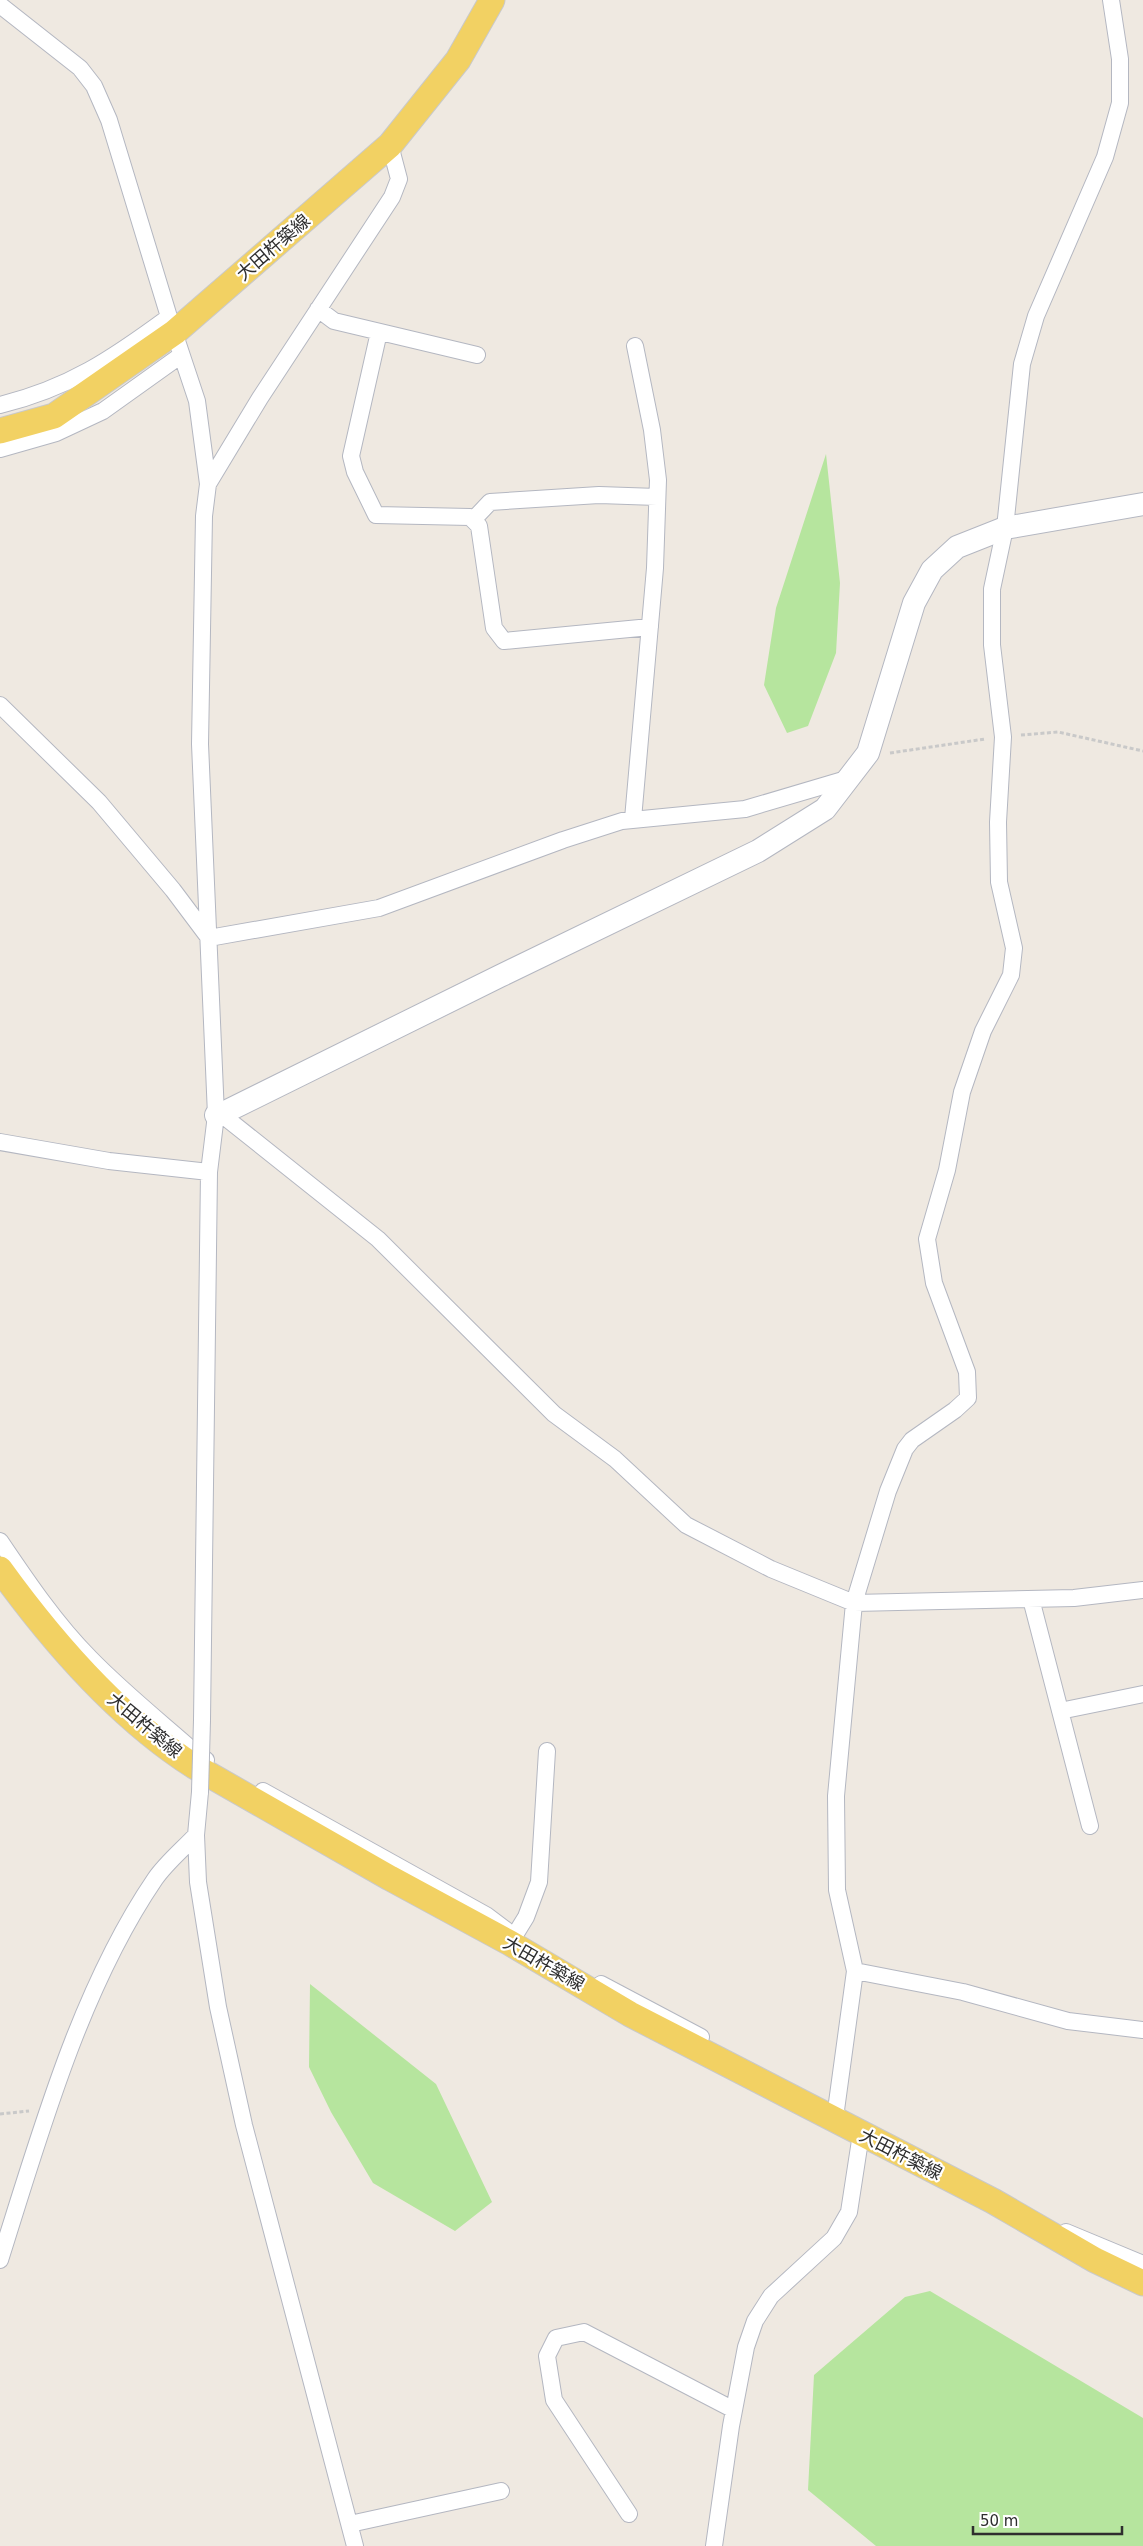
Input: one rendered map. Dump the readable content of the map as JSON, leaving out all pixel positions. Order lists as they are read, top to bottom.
{
  "streets": {
    "main road": ["大田杵築線"]
  },
  "scale_bar": "50 m"
}
